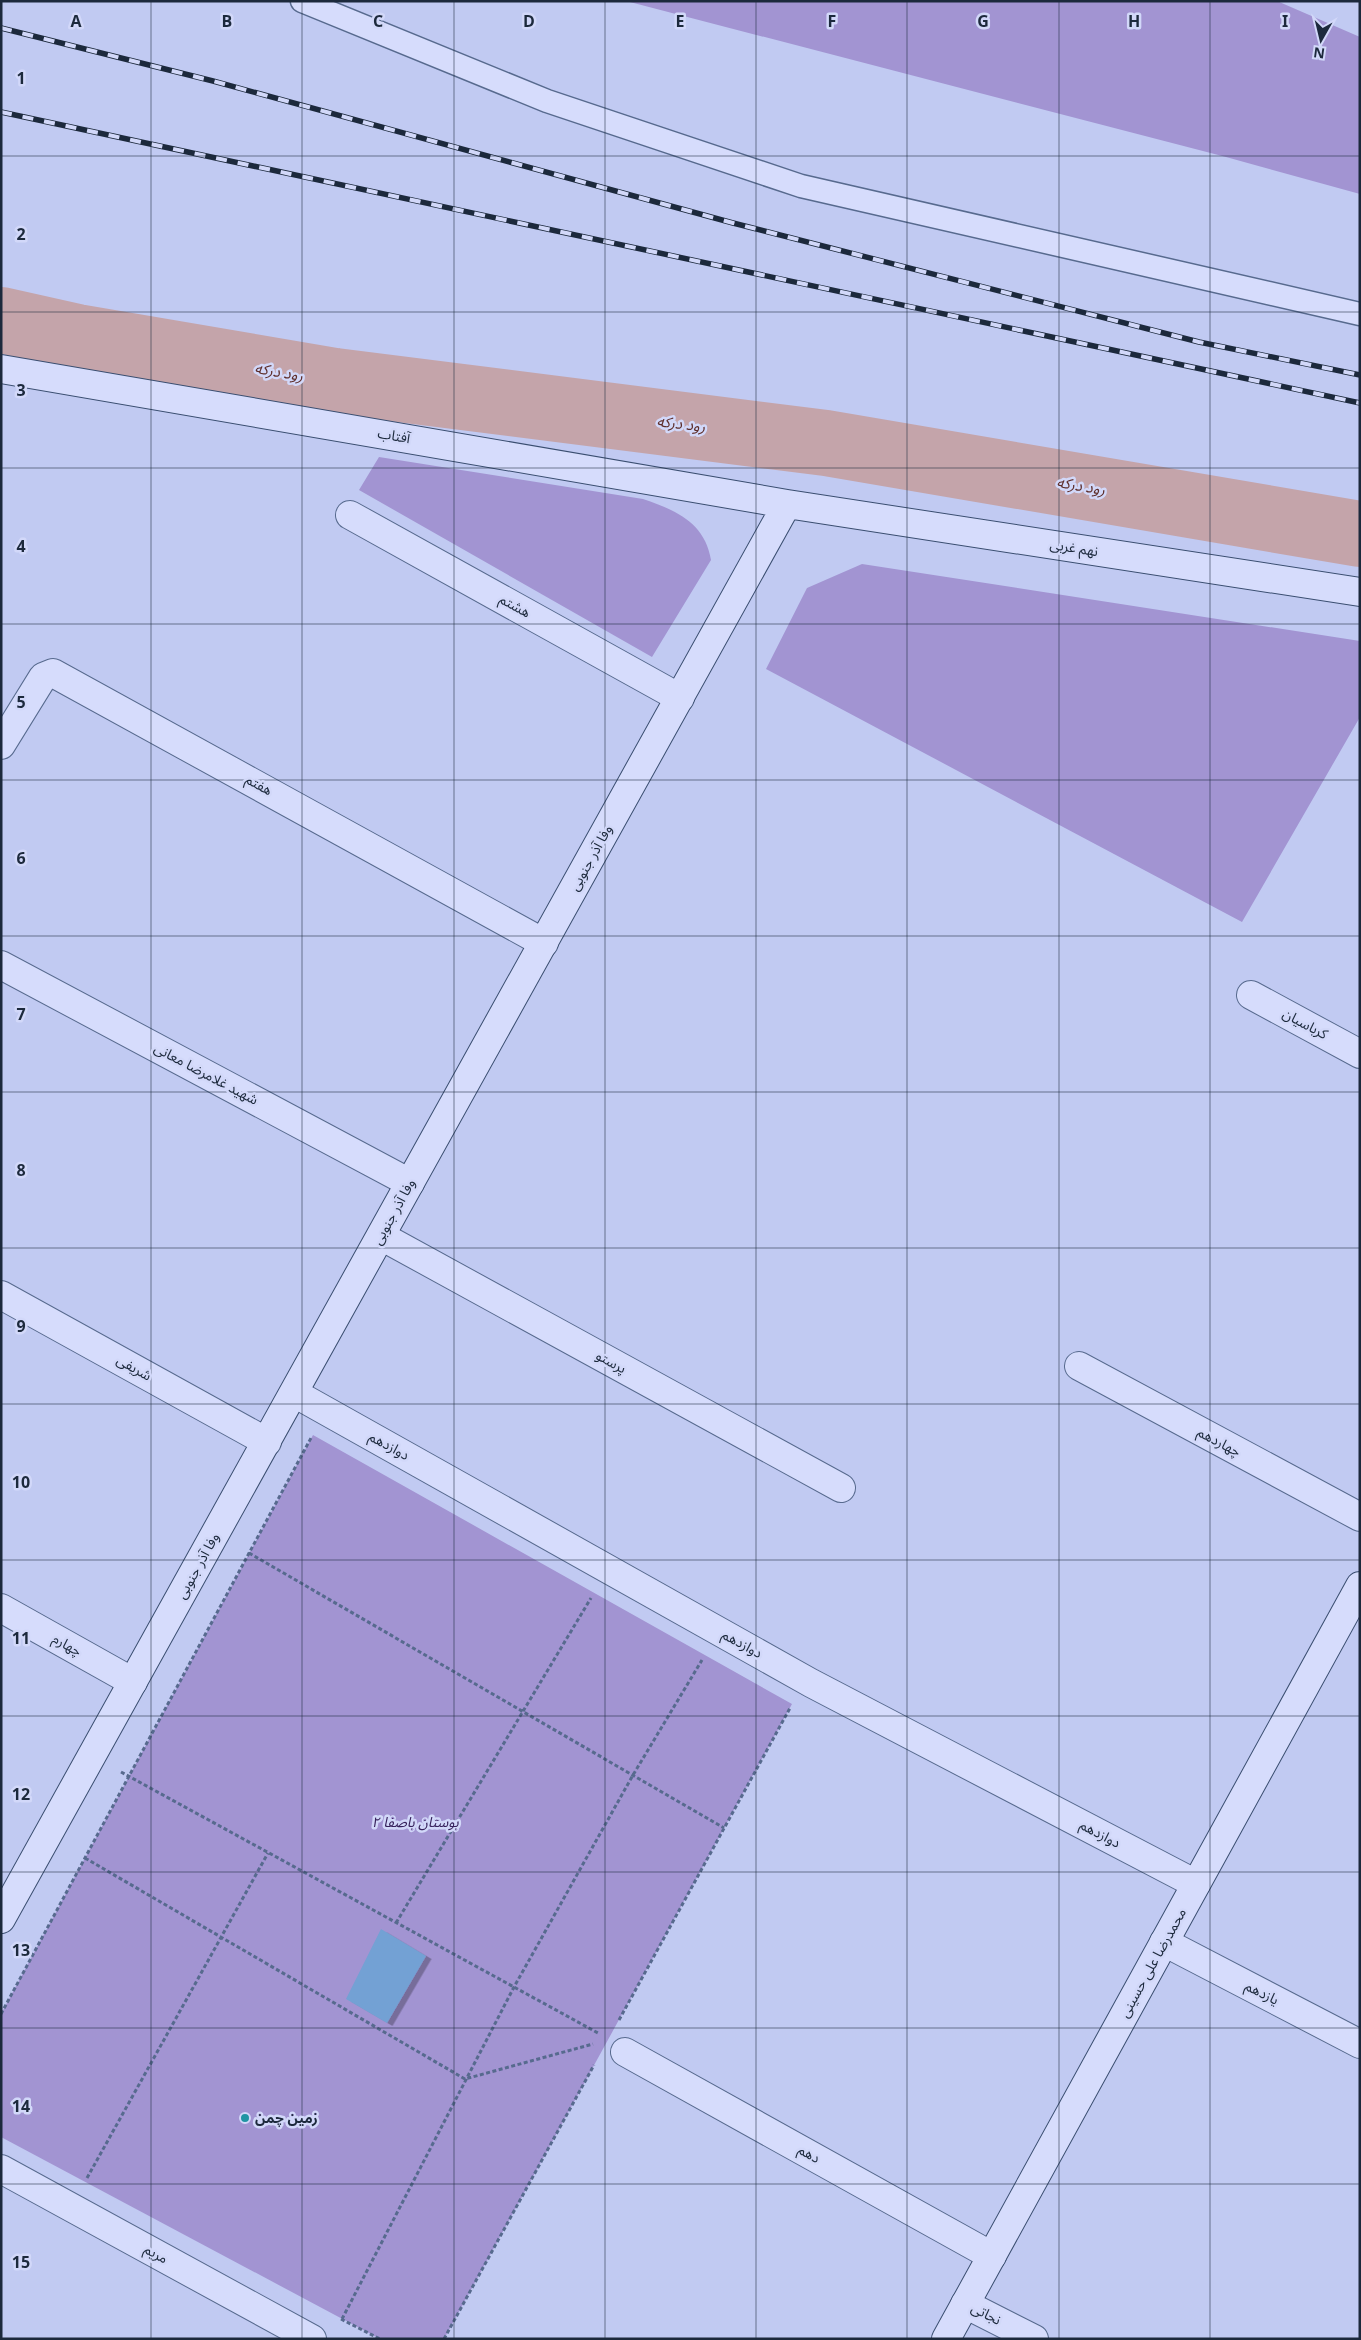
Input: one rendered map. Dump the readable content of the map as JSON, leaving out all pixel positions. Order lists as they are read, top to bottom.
{
  "streets": {
    "street": [
      "آفتاب",
      "نهم غربی",
      "هشتم",
      "هفتم",
      "وفا آذر جنوبی",
      "کرباسیان",
      "شهید غلامرضا معانی",
      "پرستو",
      "شریفی",
      "چهاردهم",
      "دوازدهم",
      "چهارم",
      "محمدرضا علی حسینی",
      "یازدهم",
      "دهم",
      "مریم",
      "نجاتی"
    ]
  },
  "crossings": [
    ["آفتاب", "نهم غربی"],
    ["آفتاب", "وفا آذر جنوبی"],
    ["نهم غربی", "وفا آذر جنوبی"],
    ["هشتم", "وفا آذر جنوبی"],
    ["هفتم", "وفا آذر جنوبی"],
    ["وفا آذر جنوبی", "شهید غلامرضا معانی"],
    ["وفا آذر جنوبی", "پرستو"],
    ["وفا آذر جنوبی", "شریفی"],
    ["وفا آذر جنوبی", "دوازدهم"],
    ["وفا آذر جنوبی", "چهارم"],
    ["دوازدهم", "محمدرضا علی حسینی"],
    ["محمدرضا علی حسینی", "یازدهم"],
    ["محمدرضا علی حسینی", "دهم"],
    ["محمدرضا علی حسینی", "نجاتی"]
  ],
  "water": ["رود درکه"],
  "parks": ["بوستان باصفا ۲"],
  "places": ["زمین چمن"],
  "north": "bottom",
  "grid": {
    "columns": [
      "A",
      "B",
      "C",
      "D",
      "E",
      "F",
      "G",
      "H",
      "I"
    ],
    "rows": [
      "1",
      "2",
      "3",
      "4",
      "5",
      "6",
      "7",
      "8",
      "9",
      "10",
      "11",
      "12",
      "13",
      "14",
      "15"
    ]
  }
}
